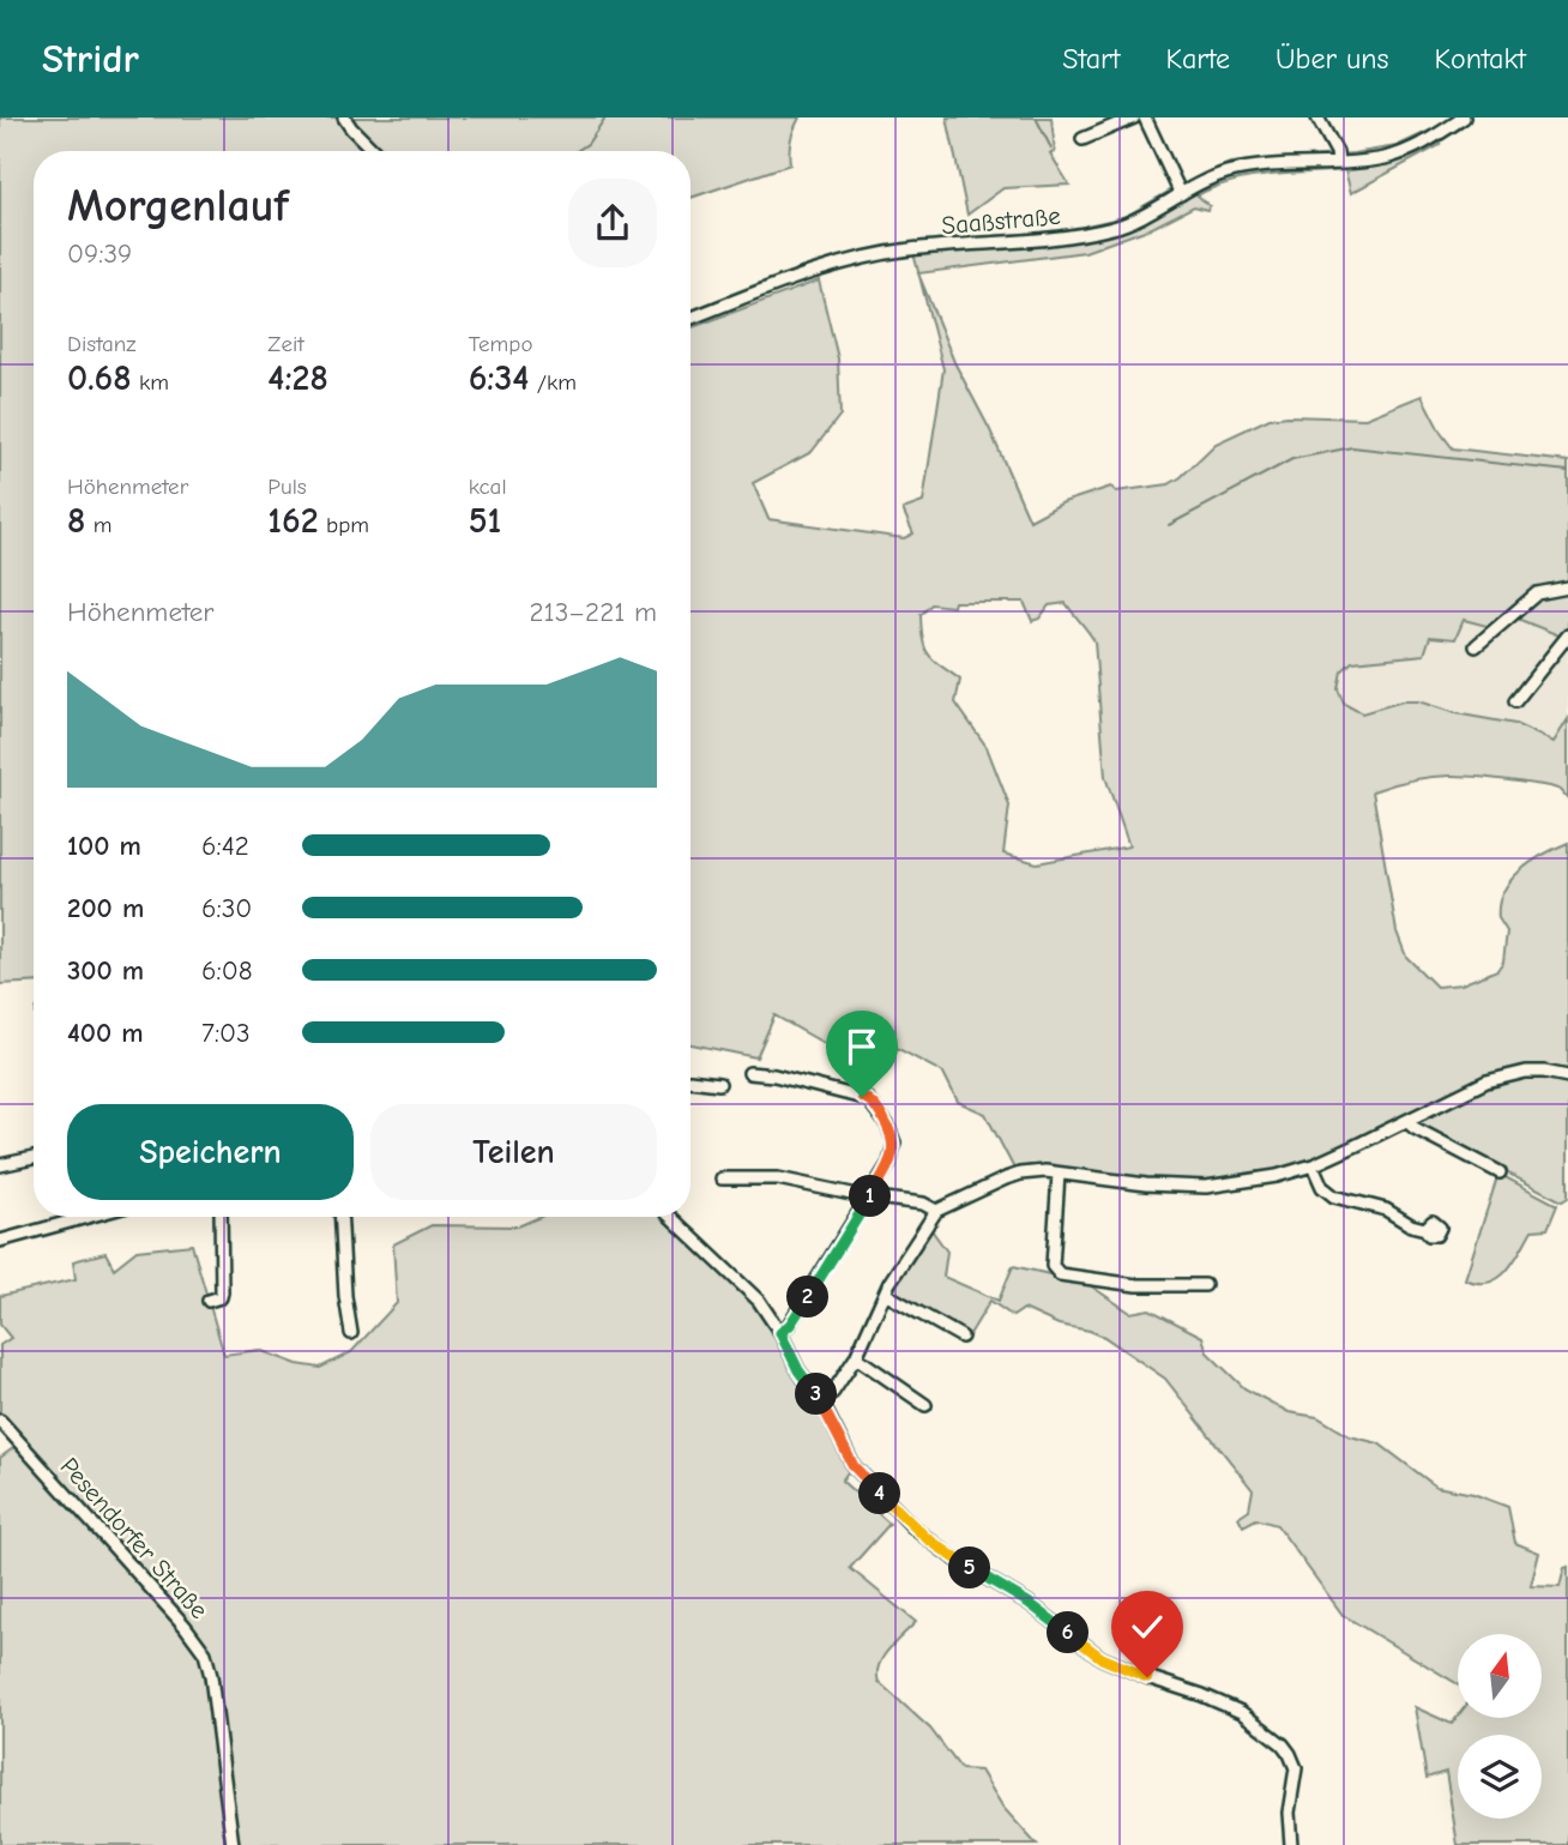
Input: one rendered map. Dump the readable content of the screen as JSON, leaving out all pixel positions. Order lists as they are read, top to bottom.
{
  "streets": {
    "street": ["Saaßstraße", "Pesendorfer Straße"]
  },
  "north": "top",
  "page": {
    "header": "Stridr",
    "nav": [
      "Start",
      "Karte",
      "Über uns",
      "Kontakt"
    ],
    "heading": ["Morgenlauf", "09:39"],
    "stats": [
      ["Distanz", "0.68 km"],
      ["Zeit", "4:28"],
      ["Tempo", "6:34 /km"],
      ["Höhenmeter", "8 m"],
      ["Puls", "162 bpm"],
      ["kcal", "51"]
    ],
    "chart": ["Höhenmeter", "213–221 m"],
    "list": [
      {
        "name": "100 m",
        "note": "6:42"
      },
      {
        "name": "200 m",
        "note": "6:30"
      },
      {
        "name": "300 m",
        "note": "6:08"
      },
      {
        "name": "400 m",
        "note": "7:03"
      }
    ],
    "buttons": ["Speichern", "Teilen"],
    "pins": [
      "1",
      "2",
      "3",
      "4",
      "5",
      "6"
    ]
  }
}
